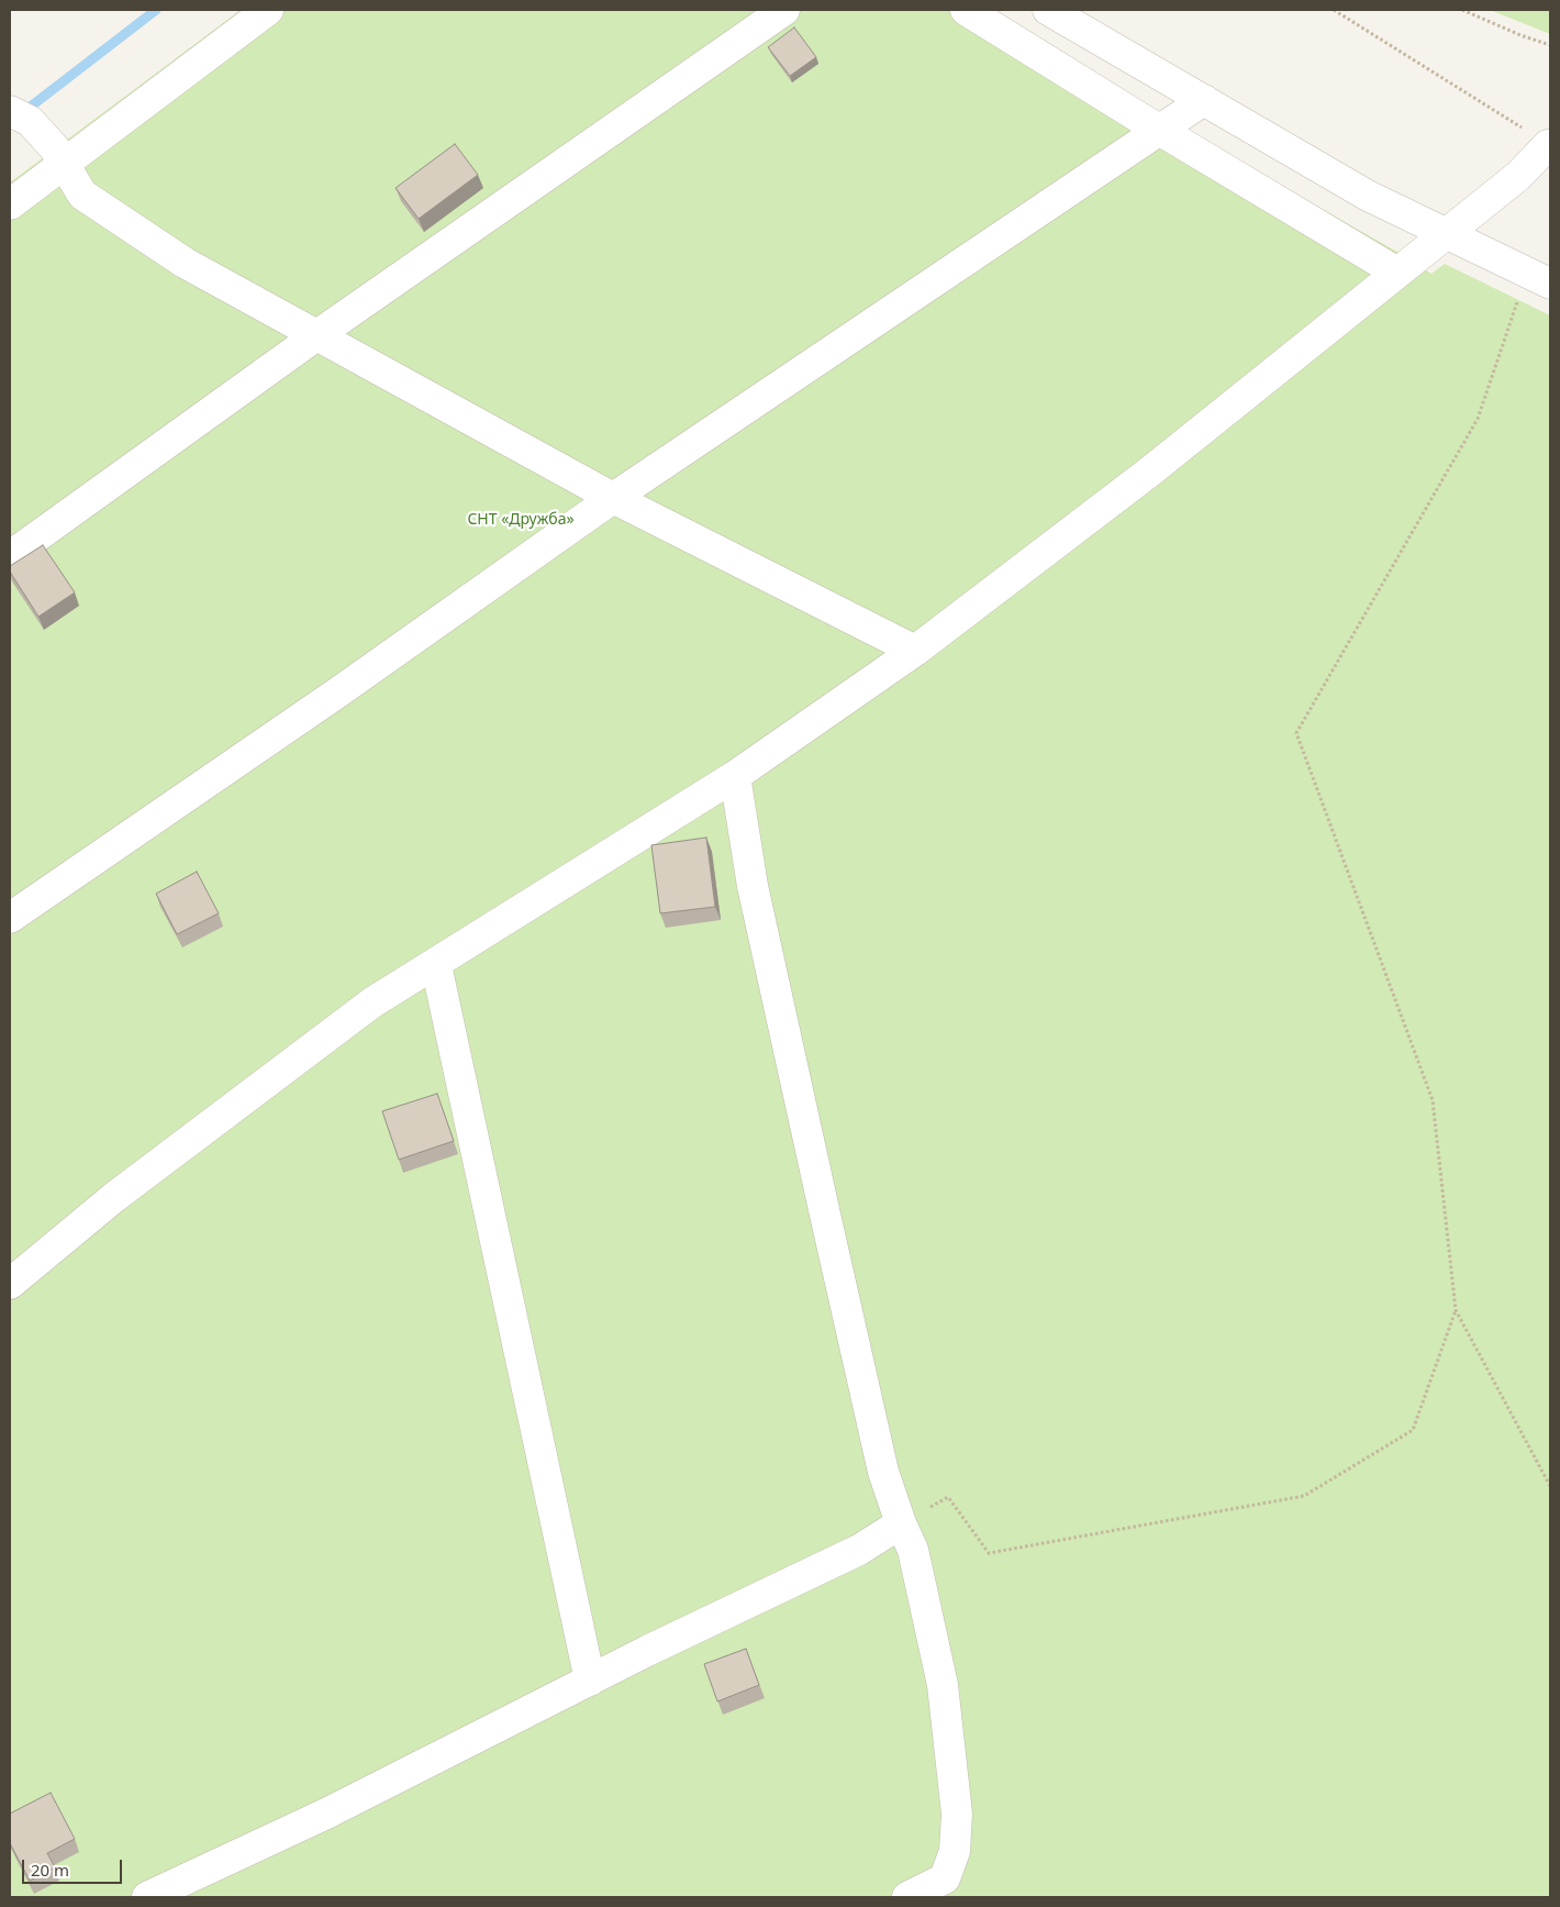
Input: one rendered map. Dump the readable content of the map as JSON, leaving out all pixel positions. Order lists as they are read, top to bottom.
{
  "parks": ["СНТ «Дружба»"],
  "scale_bar": "20 m"
}
